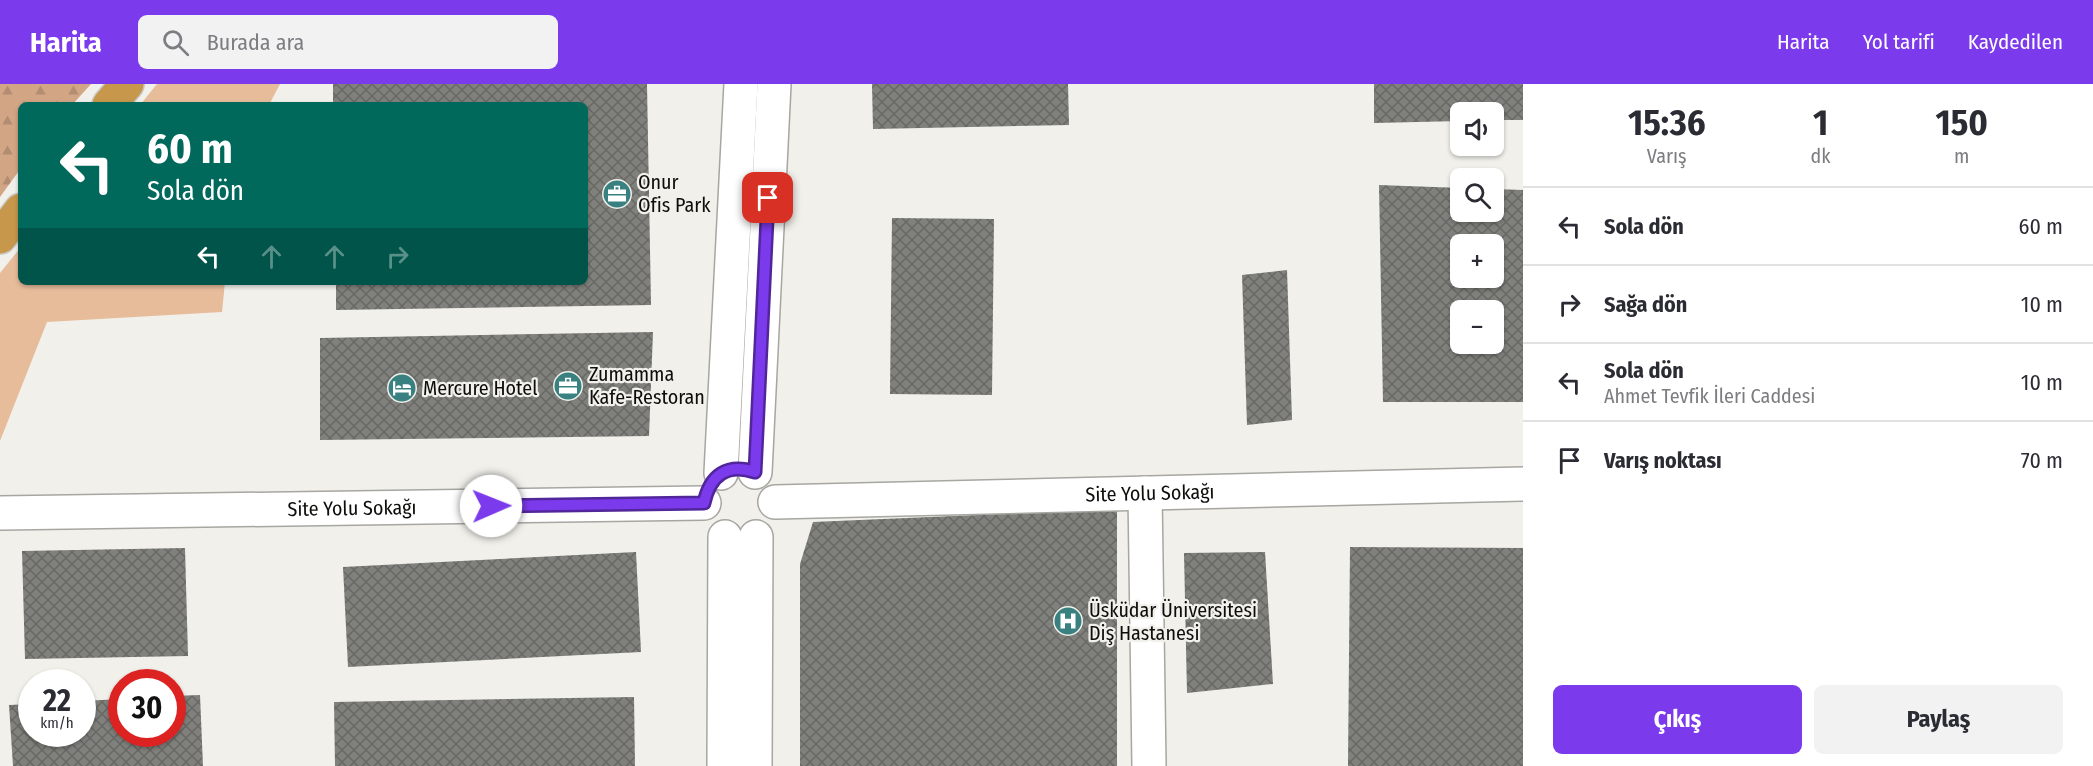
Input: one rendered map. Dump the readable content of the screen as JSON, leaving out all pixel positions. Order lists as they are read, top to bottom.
{
  "streets": {
    "street": ["Site Yolu Sokağı"]
  },
  "places": {
    "office": ["Onur Ofis Park", "Zumamma Kafe-Restoran"],
    "hotel": ["Mercure Hotel"],
    "hospital": ["Üsküdar Üniversitesi Diş Hastanesi"]
  },
  "page": {
    "header": "Harita",
    "search": "Burada ara",
    "nav": ["Harita", "Yol tarifi", "Kaydedilen"],
    "eta": [
      "15:36",
      "Varış",
      "1",
      "dk",
      "150",
      "m"
    ],
    "map_buttons": ["+", "−"],
    "turn": ["60 m", "Sola dön"],
    "list": [
      {
        "name": "Sola dön",
        "value": "60 m"
      },
      {
        "name": "Sağa dön",
        "value": "10 m"
      },
      {
        "name": "Sola dön",
        "note": "Ahmet Tevfik İleri Caddesi",
        "value": "10 m"
      },
      {
        "name": "Varış noktası",
        "value": "70 m"
      }
    ],
    "speed": "22 km/h",
    "limit": "30",
    "buttons": ["Çıkış", "Paylaş"]
  }
}
